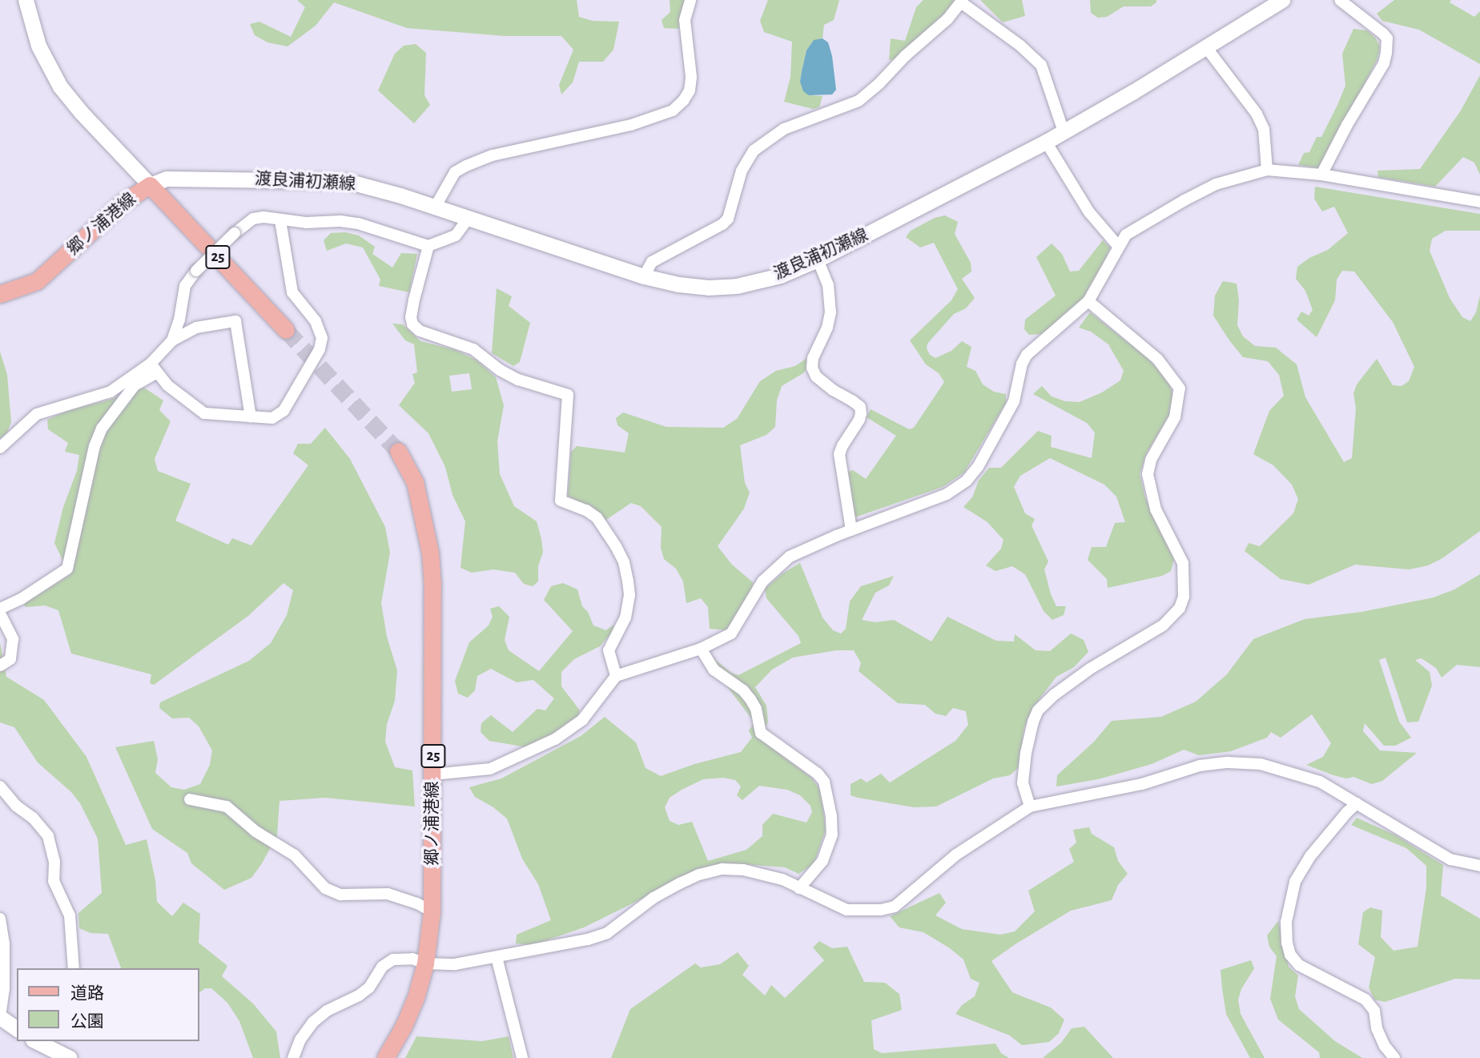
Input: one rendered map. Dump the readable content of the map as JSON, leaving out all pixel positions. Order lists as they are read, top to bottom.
{
  "streets": {
    "main road": ["渡良浦初瀬線", "郷ノ浦港線", "25"]
  },
  "crossings": [
    ["渡良浦初瀬線", "郷ノ浦港線"]
  ],
  "legend": ["道路", "公園"]
}
